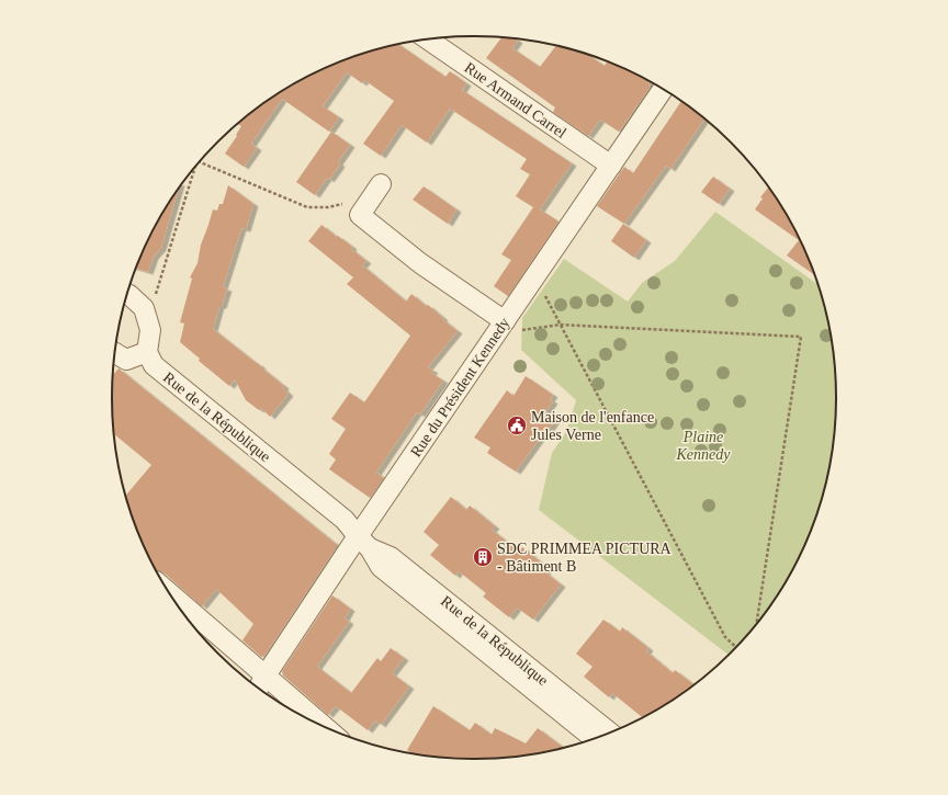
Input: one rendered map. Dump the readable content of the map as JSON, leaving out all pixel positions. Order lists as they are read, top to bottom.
{
  "streets": {
    "street": ["Rue Armand Carrel", "Rue du Président Kennedy", "Rue de la République"]
  },
  "crossings": [
    ["Rue Armand Carrel", "Rue du Président Kennedy"],
    ["Rue du Président Kennedy", "Rue de la République"]
  ],
  "parks": ["Plaine Kennedy"],
  "places": {
    "public building": ["Maison de l'enfance Jules Verne"],
    "building": ["SDC PRIMMEA PICTURA - Bâtiment B"]
  }
}
